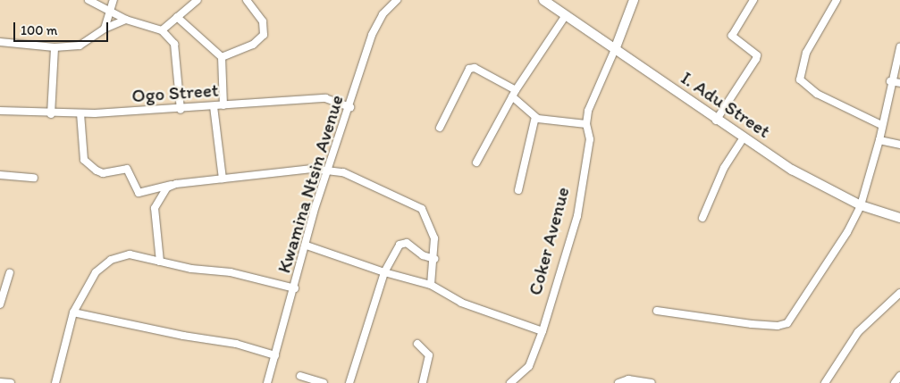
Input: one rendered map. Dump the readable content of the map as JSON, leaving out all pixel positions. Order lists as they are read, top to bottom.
{
  "streets": {
    "street": [
      "Ogo Street",
      "I. Adu Street",
      "Kwamina Ntsin Avenue",
      "Coker Avenue"
    ]
  },
  "crossings": [
    ["Ogo Street", "Kwamina Ntsin Avenue"],
    ["I. Adu Street", "Coker Avenue"]
  ],
  "scale_bar": "100 m"
}
